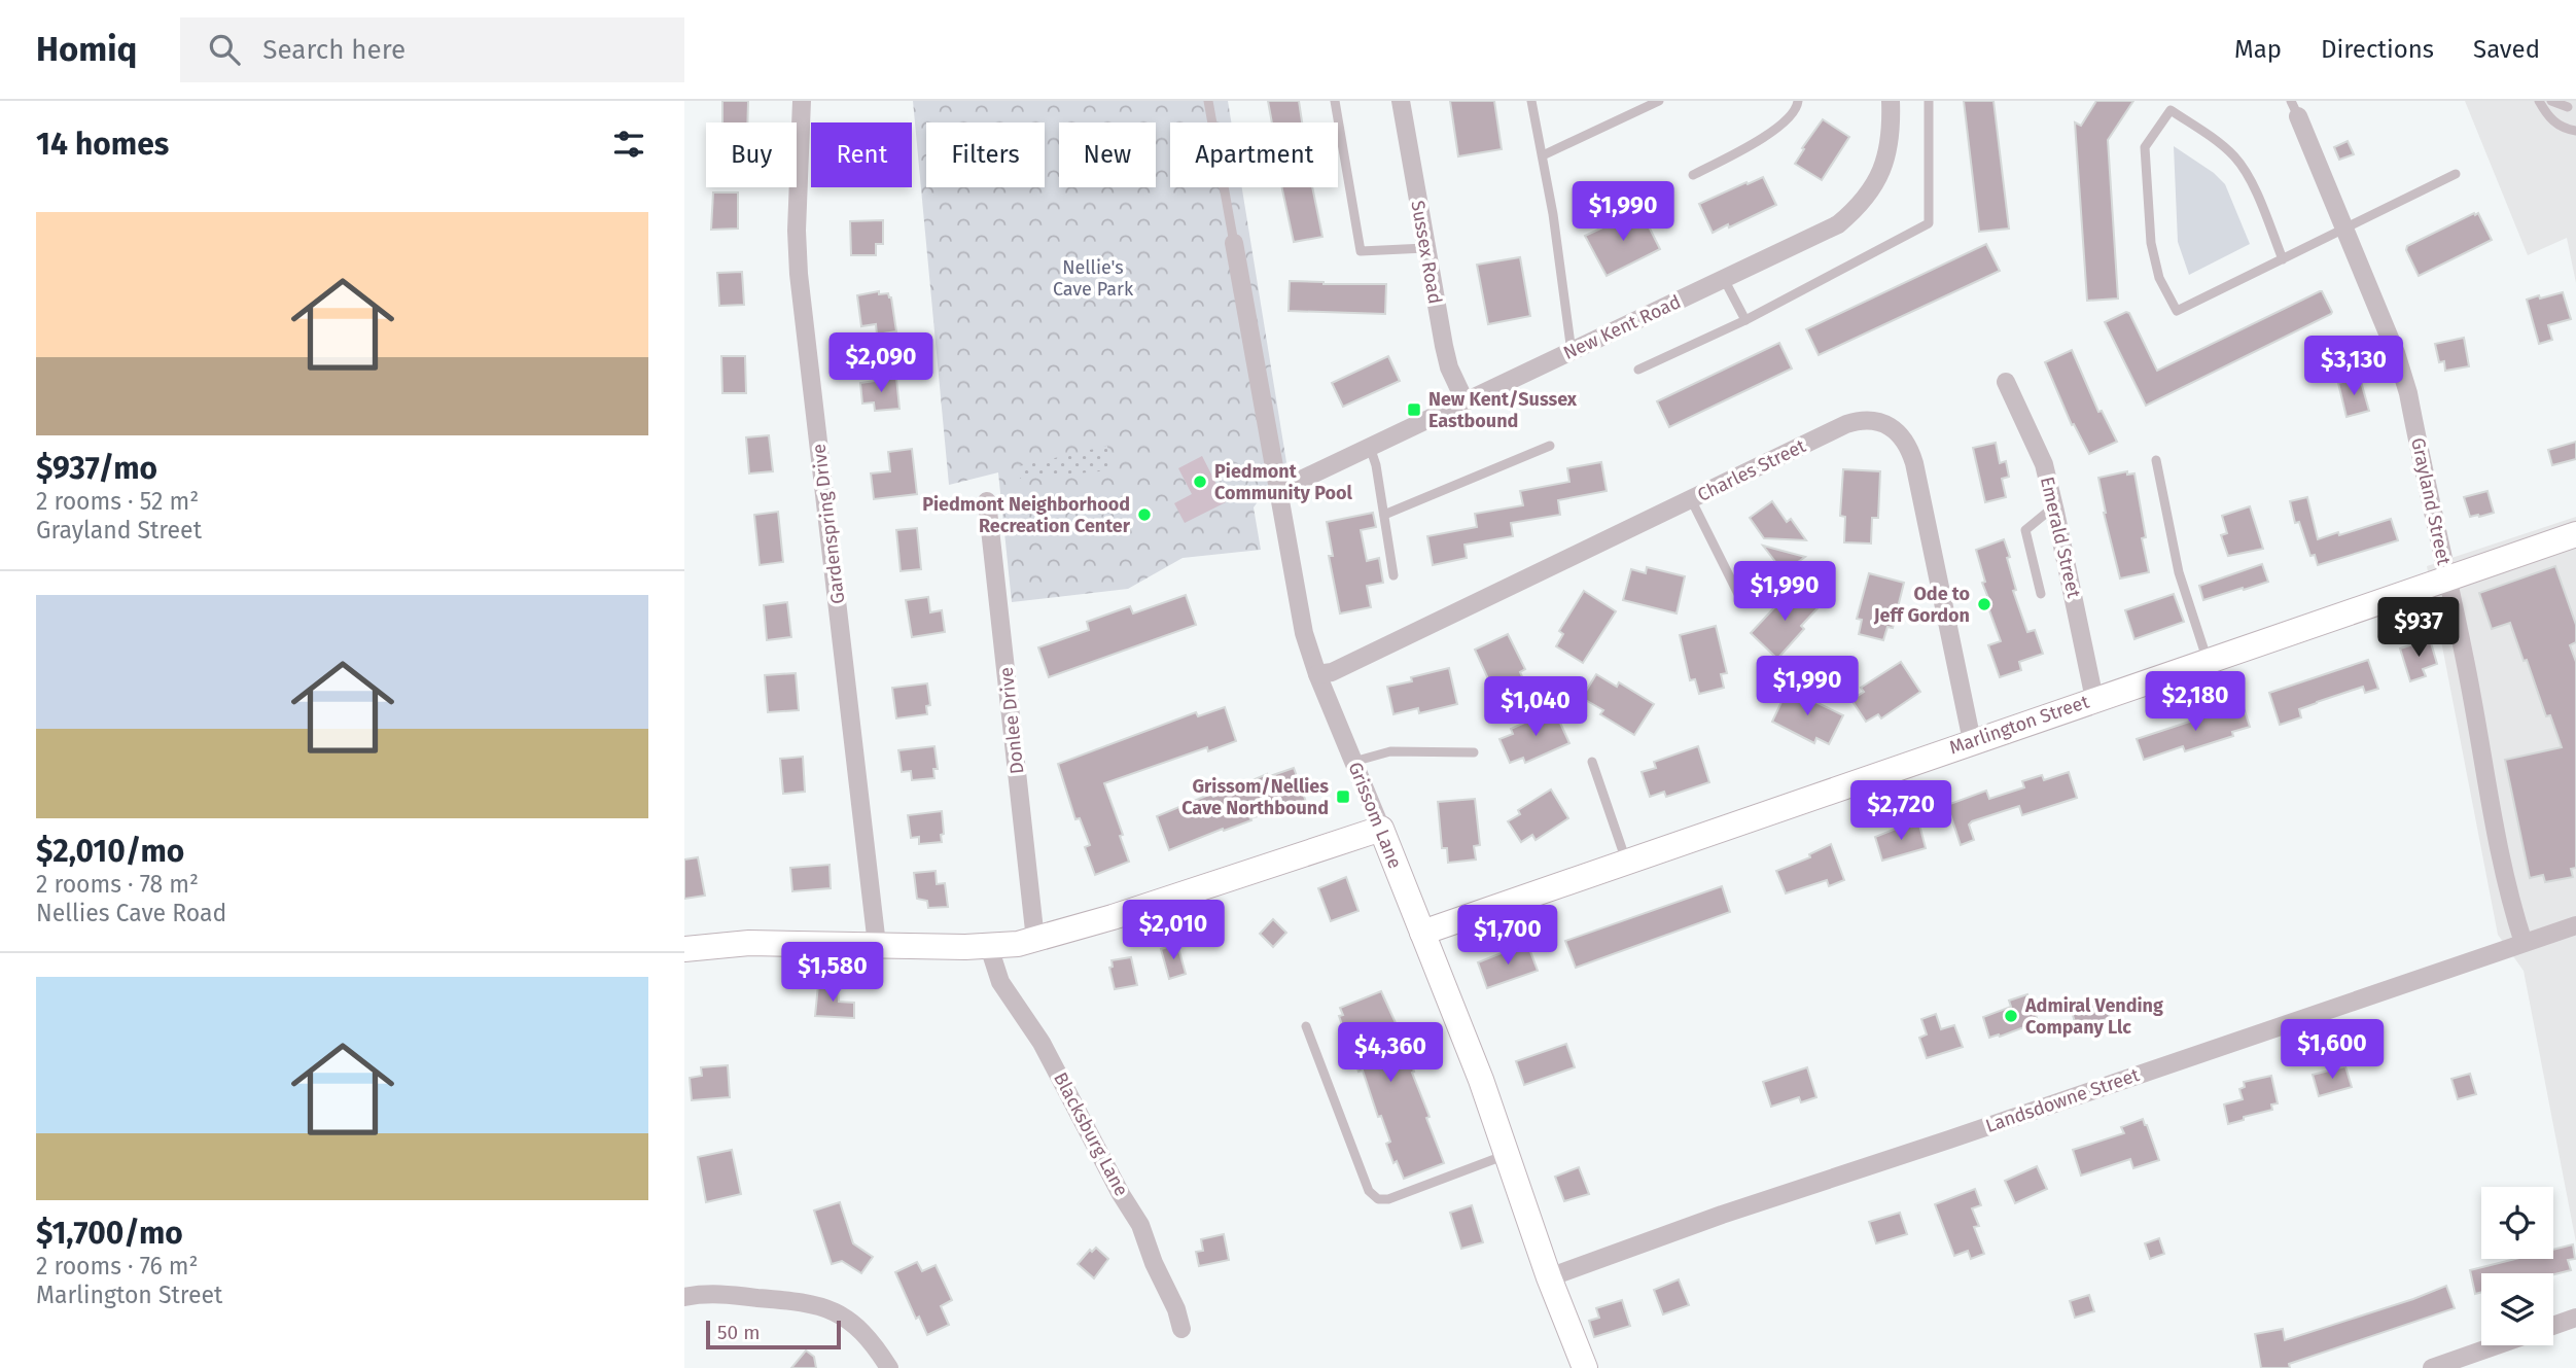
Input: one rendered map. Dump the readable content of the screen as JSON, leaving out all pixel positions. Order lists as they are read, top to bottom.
{
  "streets": {
    "street": [
      "Sussex Road",
      "New Kent Road",
      "Charles Street",
      "Grayland Street",
      "Gardenspring Drive",
      "Emerald Street",
      "Donlee Drive",
      "Marlington Street",
      "Grissom Lane",
      "Landsdowne Street",
      "Blacksburg Lane"
    ]
  },
  "crossings": [
    ["Sussex Road", "New Kent Road"],
    ["New Kent Road", "Grissom Lane"],
    ["Charles Street", "Marlington Street"],
    ["Charles Street", "Grissom Lane"],
    ["Grayland Street", "Marlington Street"],
    ["Grayland Street", "Landsdowne Street"],
    ["Emerald Street", "Marlington Street"],
    ["Marlington Street", "Grissom Lane"],
    ["Grissom Lane", "Landsdowne Street"]
  ],
  "parks": ["Nellie's Cave Park"],
  "places": {
    "transit": ["New Kent/Sussex Eastbound", "Grissom/Nellies Cave Northbound"],
    "other": [
      "Piedmont Community Pool",
      "Piedmont Neighborhood Recreation Center",
      "Ode to Jeff Gordon",
      "Admiral Vending Company Llc"
    ]
  },
  "scale_bar": "50 m",
  "page": {
    "header": "Homiq",
    "search": "Search here",
    "nav": ["Map", "Directions", "Saved"],
    "heading": "14 homes",
    "chip": [
      "Buy",
      "Rent",
      "Filters",
      "New",
      "Apartment"
    ],
    "price": [
      "$1,990",
      "$2,090",
      "$3,130",
      "$1,990",
      "$937",
      "$1,990",
      "$2,180",
      "$1,040",
      "$2,720",
      "$2,010",
      "$1,700",
      "$1,580",
      "$1,600",
      "$4,360"
    ],
    "list": [
      {
        "name": "$937/mo",
        "note": "2 rooms · 52 m² · Grayland Street"
      },
      {
        "name": "$2,010/mo",
        "note": "2 rooms · 78 m² · Nellies Cave Road"
      },
      {
        "name": "$1,700/mo",
        "note": "2 rooms · 76 m² · Marlington Street"
      }
    ],
    "scale": "50 m"
  }
}
